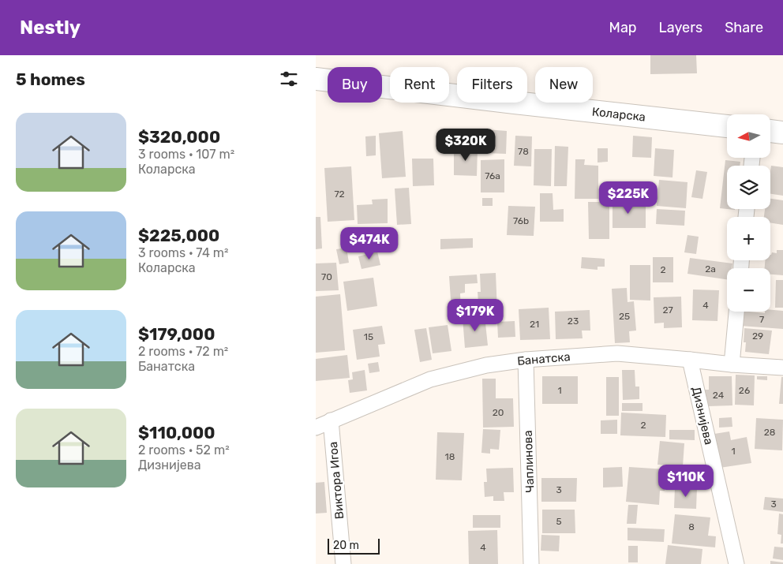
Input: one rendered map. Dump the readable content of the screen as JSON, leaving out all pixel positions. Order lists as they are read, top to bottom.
{
  "streets": {
    "main road": ["Коларска"],
    "street": [
      "Банатска",
      "Дизнијева",
      "Чаплинова",
      "Виктора Игоа"
    ]
  },
  "crossings": [
    ["Банатска", "Дизнијева"],
    ["Банатска", "Чаплинова"],
    ["Банатска", "Виктора Игоа"]
  ],
  "house_numbers": [
    "78",
    "76a",
    "72",
    "76b",
    "2a",
    "2",
    "70",
    "4",
    "27",
    "25",
    "7",
    "23",
    "21",
    "29",
    "15",
    "1",
    "26",
    "24",
    "20",
    "2",
    "28",
    "1",
    "18",
    "3",
    "3",
    "5",
    "8",
    "4"
  ],
  "scale_bar": "20 m",
  "north": "left",
  "page": {
    "header": "Nestly",
    "nav": ["Map", "Layers", "Share"],
    "heading": "5 homes",
    "chip": [
      "Buy",
      "Rent",
      "Filters",
      "New"
    ],
    "list": [
      {
        "name": "$320,000",
        "note": "3 rooms · 107 m² · Коларска"
      },
      {
        "name": "$225,000",
        "note": "3 rooms · 74 m² · Коларска"
      },
      {
        "name": "$179,000",
        "note": "2 rooms · 72 m² · Банатска"
      },
      {
        "name": "$110,000",
        "note": "2 rooms · 52 m² · Дизнијева"
      }
    ],
    "map_buttons": ["+", "−"],
    "price": [
      "$320K",
      "$225K",
      "$474K",
      "$179K",
      "$110K"
    ],
    "scale": "20 m"
  }
}
